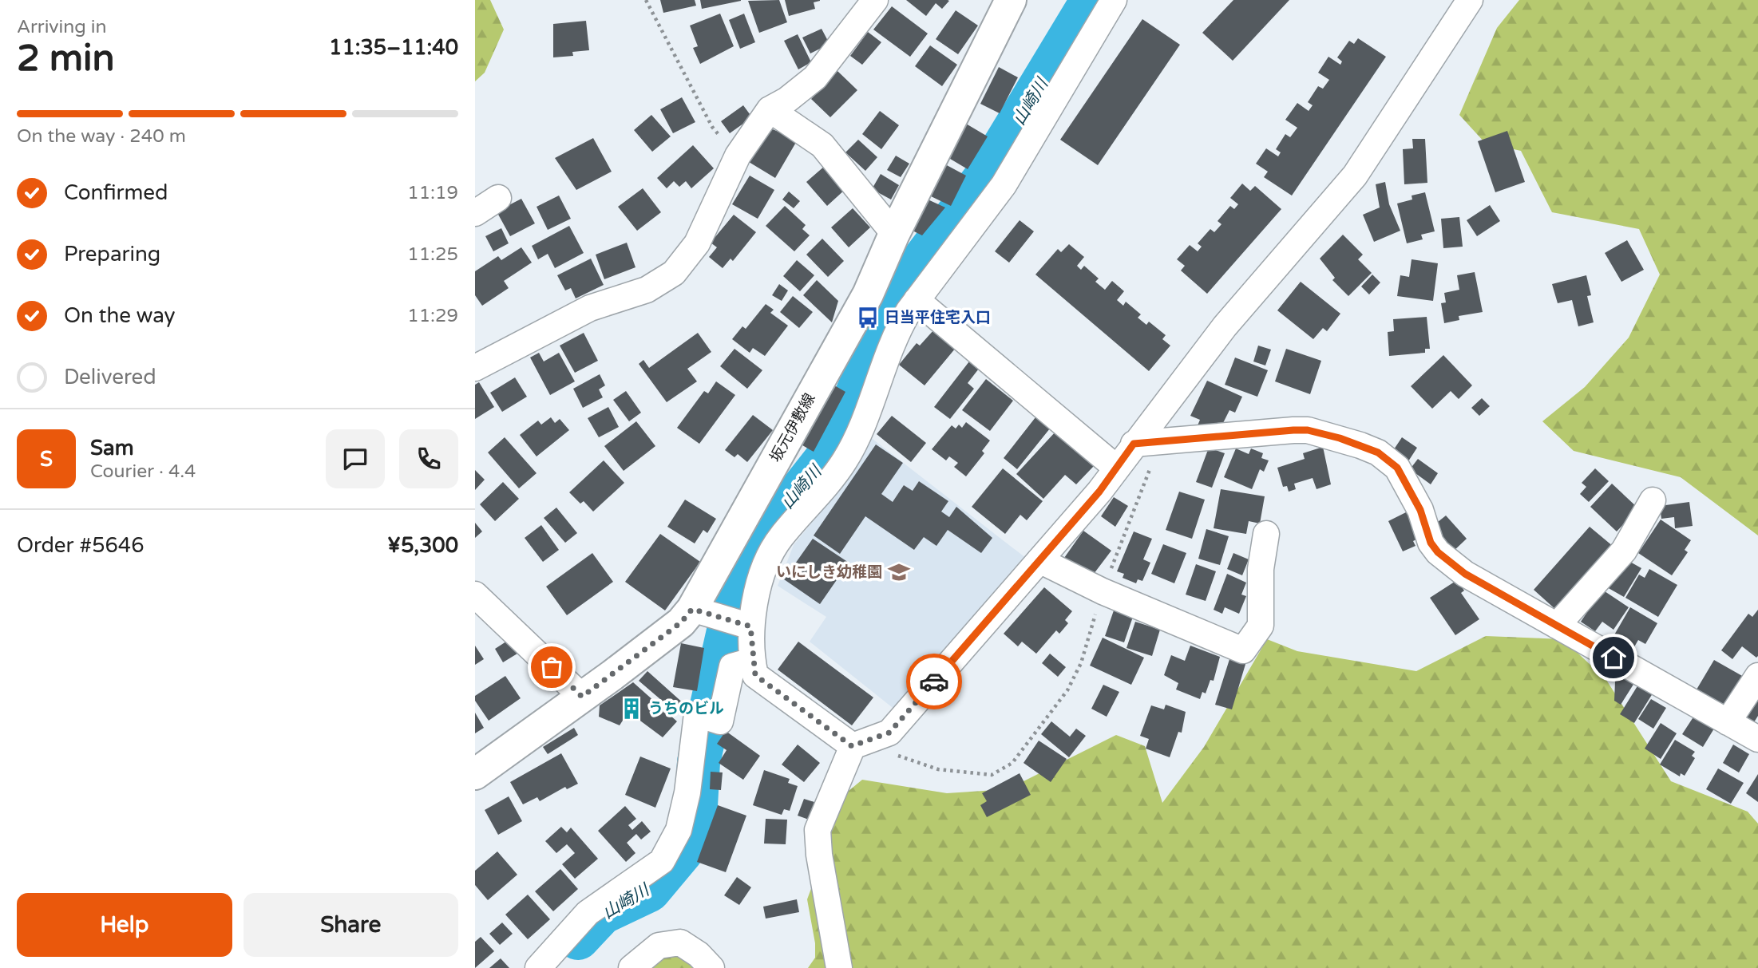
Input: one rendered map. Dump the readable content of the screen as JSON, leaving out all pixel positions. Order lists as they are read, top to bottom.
{
  "streets": {
    "main road": ["坂元伊敷線"]
  },
  "water": ["山崎川"],
  "places": {
    "bus stop": ["日当平住宅入口"],
    "school or university": ["いにしき幼稚園"],
    "building": ["うちのビル"]
  },
  "page": {
    "heading": ["2 min", "Arriving in", "11:35–11:40"],
    "panel": [
      "Sam",
      "Courier · 4.4",
      "Order #5646",
      "¥5,300"
    ],
    "bar": "On the way · 240 m",
    "list": [
      ["Confirmed", "11:19"],
      ["Preparing", "11:25"],
      ["On the way", "11:29"],
      "Delivered"
    ],
    "round": "S",
    "buttons": ["Help", "Share"]
  }
}
